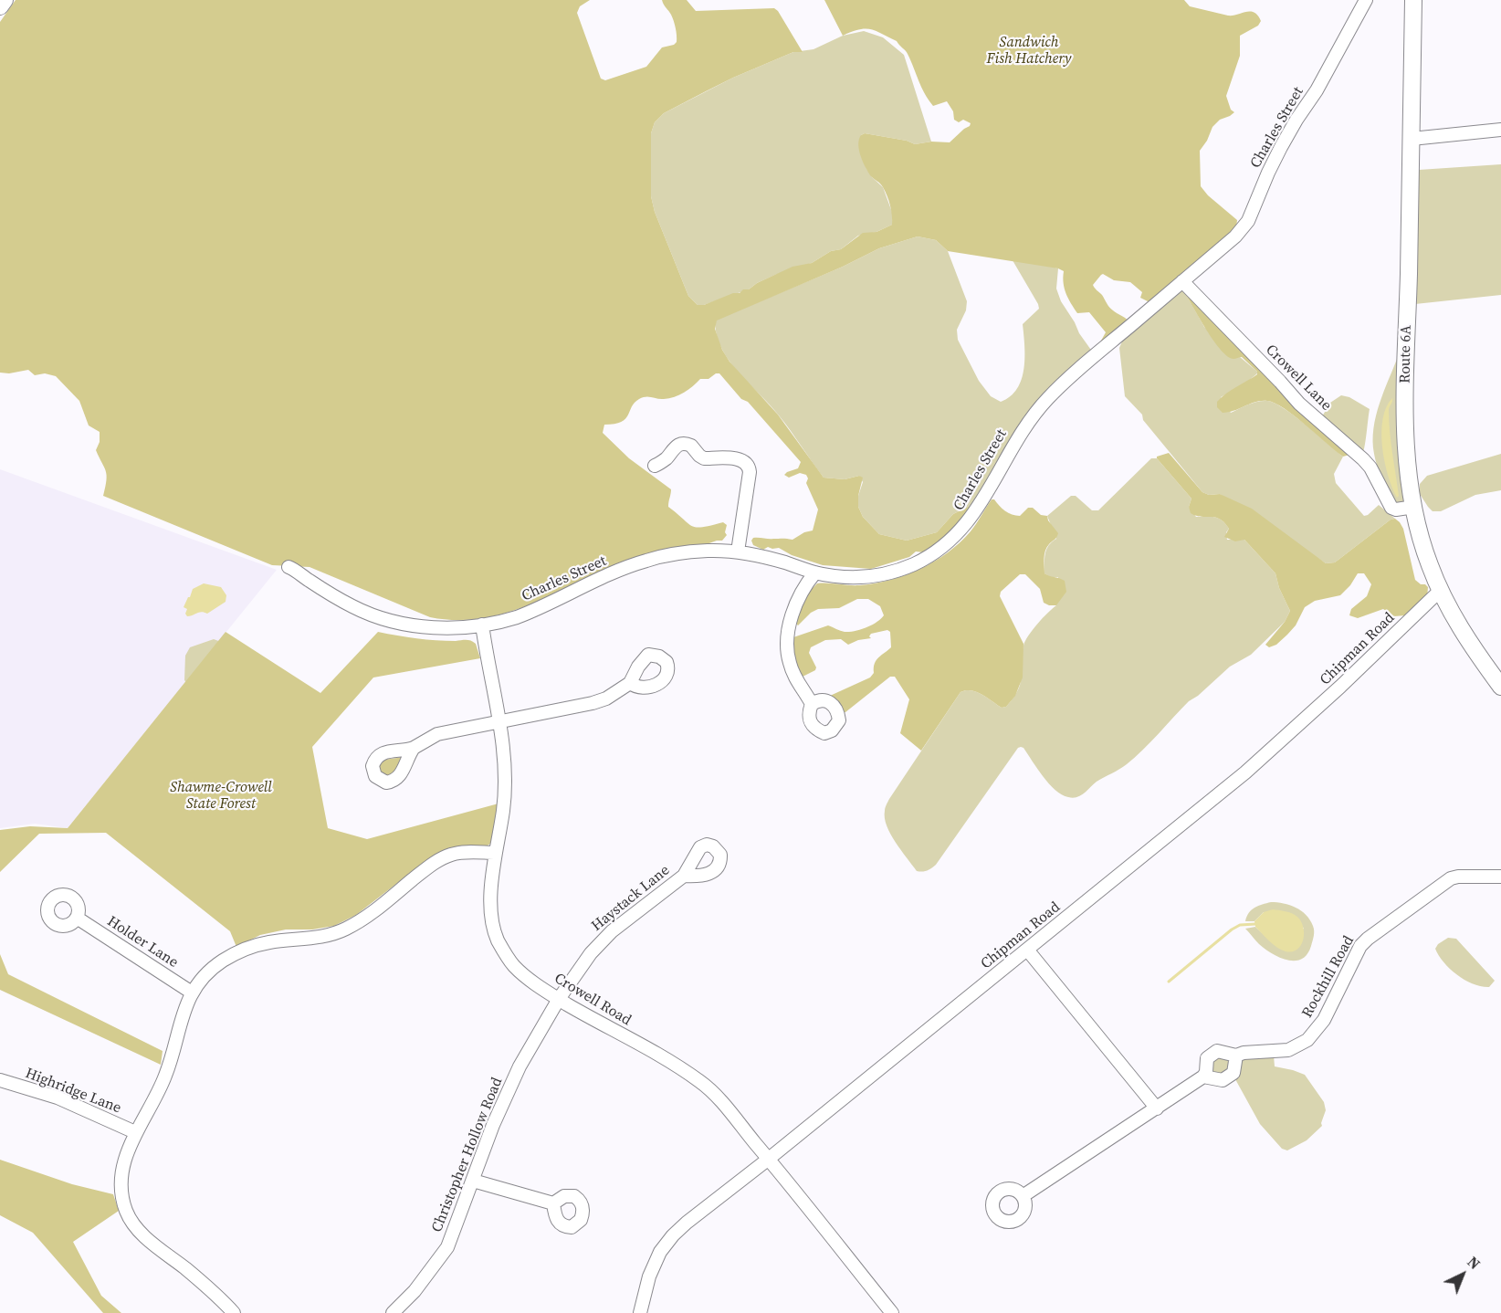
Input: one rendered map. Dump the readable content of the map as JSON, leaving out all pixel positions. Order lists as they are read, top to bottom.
{
  "streets": {
    "main road": ["Route 6A"],
    "street": [
      "Charles Street",
      "Crowell Lane",
      "Chipman Road",
      "Haystack Lane",
      "Holder Lane",
      "Rockhill Road",
      "Crowell Road",
      "Highridge Lane",
      "Christopher Hollow Road"
    ]
  },
  "crossings": [
    ["Charles Street", "Crowell Lane"],
    ["Charles Street", "Crowell Road"],
    ["Route 6A", "Crowell Lane"],
    ["Route 6A", "Chipman Road"],
    ["Chipman Road", "Crowell Road"],
    ["Haystack Lane", "Crowell Road"],
    ["Haystack Lane", "Christopher Hollow Road"],
    ["Crowell Road", "Christopher Hollow Road"]
  ],
  "parks": ["Sandwich Fish Hatchery", "Shawme-Crowell State Forest"],
  "north": "top right"
}
